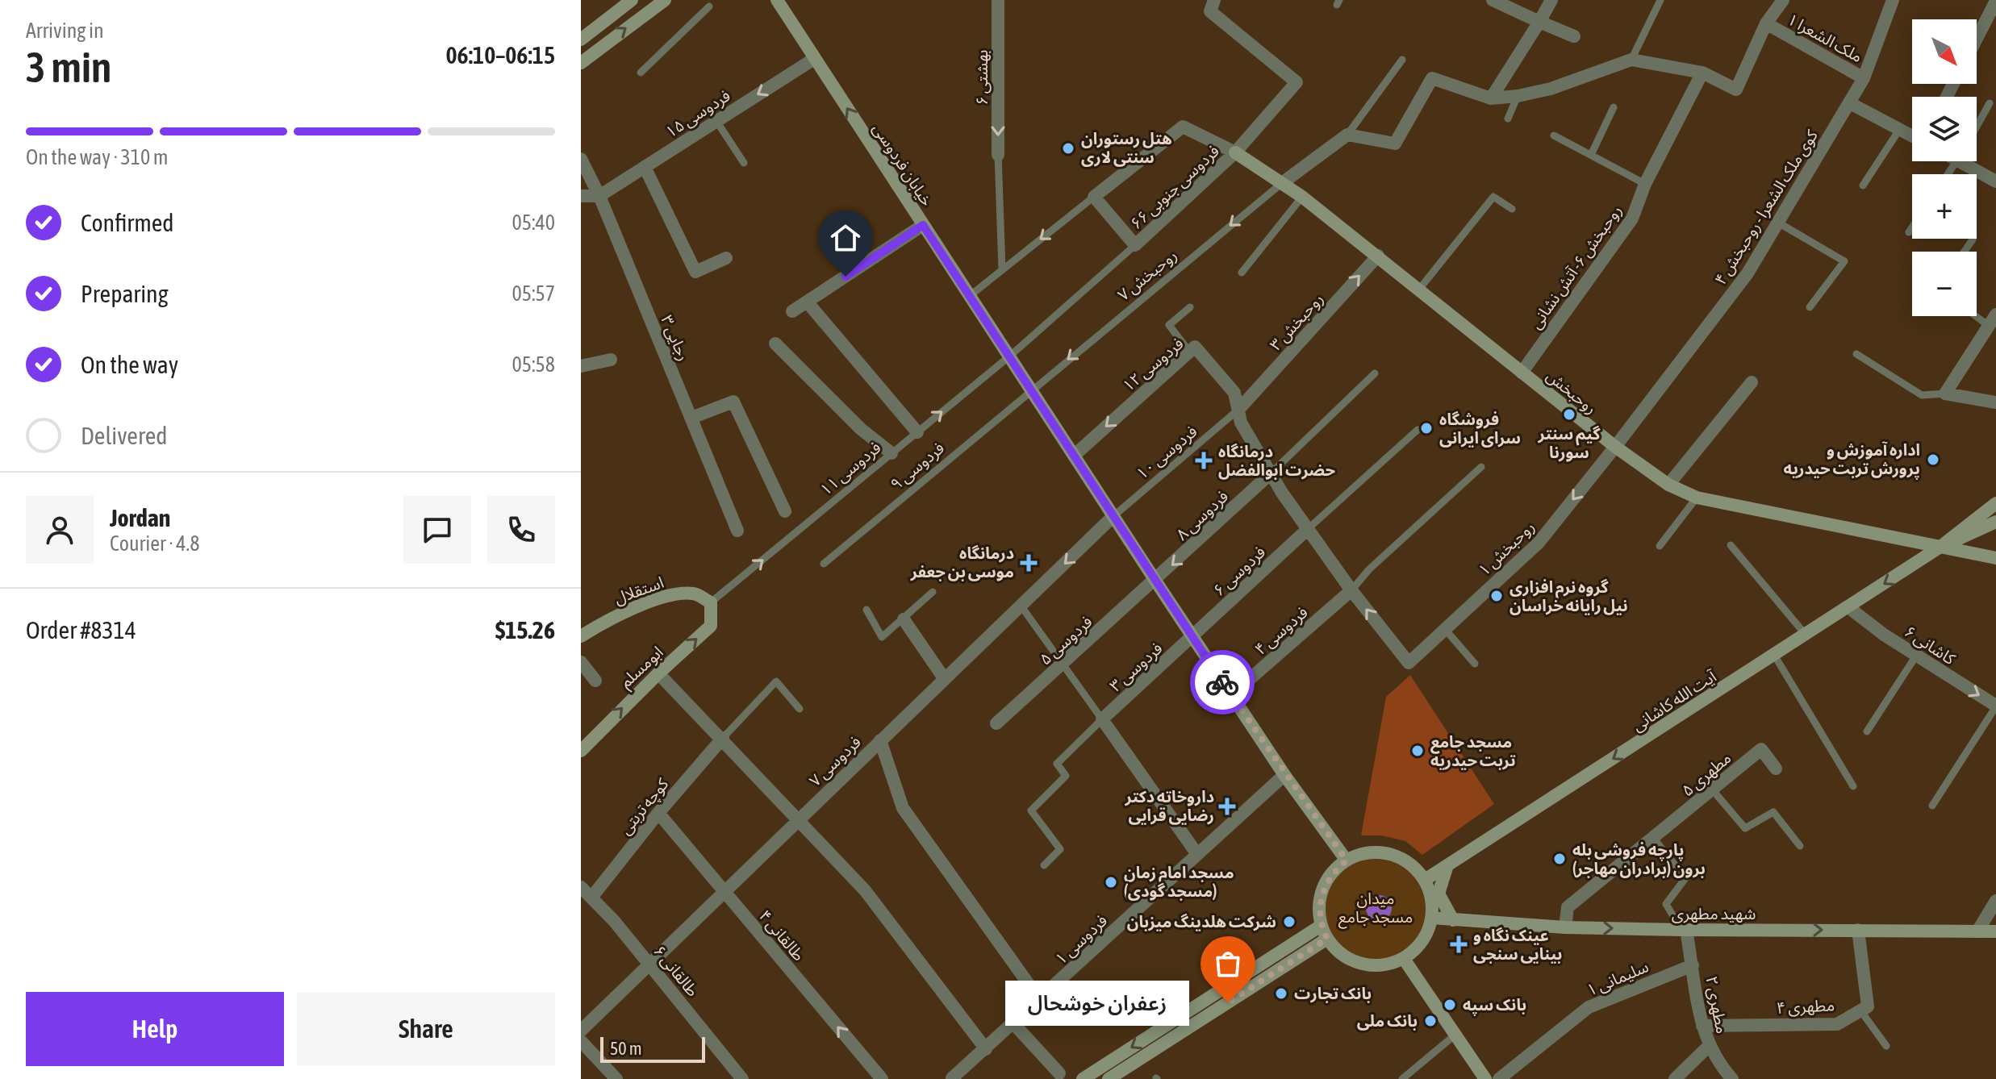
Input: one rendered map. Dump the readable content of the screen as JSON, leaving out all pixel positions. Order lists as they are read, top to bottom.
{
  "streets": {
    "main road": [
      "خیابان فردوسی",
      "روحبخش",
      "استقلال",
      "ابومسلم",
      "آیت الله کاشانی",
      "شهید مطهری"
    ],
    "street": [
      "ملک الشعرا ۱",
      "بهشتی ۶",
      "فردوسی ۱۵",
      "فردوسی جنوبی ۶۶",
      "کوی ملک الشعرا - روحبخش ۴",
      "روحبخش ۶- آتش نشانی",
      "روحبخش ۳",
      "رجایی ۳",
      "فردوسی ۱۲",
      "فردوسی ۸",
      "روحبخش ۱",
      "فردوسی ۶",
      "فردوسی ۴",
      "فردوسی ۵",
      "کاشانی ۶",
      "فردوسی ۳",
      "فردوسی ۷",
      "مطهری ۵",
      "کوچه تربتی",
      "طالقانی ۴",
      "فردوسی ۱",
      "طالقانی ۶",
      "سلیمانی ۱",
      "مطهری ۲",
      "مطهری ۴"
    ],
    "lane": [
      "روحبخش ۷",
      "فردوسی ۱۰",
      "فردوسی ۹",
      "فردوسی ۱۱"
    ]
  },
  "crossings": [
    ["ملک الشعرا ۱", "کوی ملک الشعرا - روحبخش ۴"],
    ["ملک الشعرا ۱", "روحبخش ۶- آتش نشانی"],
    ["فردوسی ۱۵", "خیابان فردوسی"],
    ["فردوسی ۱۵", "رجایی ۳"],
    ["خیابان فردوسی", "روحبخش ۷"],
    ["خیابان فردوسی", "فردوسی ۱۲"],
    ["خیابان فردوسی", "فردوسی ۱۰"],
    ["خیابان فردوسی", "فردوسی ۹"],
    ["خیابان فردوسی", "فردوسی ۱۱"],
    ["خیابان فردوسی", "فردوسی ۸"],
    ["خیابان فردوسی", "فردوسی ۶"],
    ["خیابان فردوسی", "فردوسی ۴"],
    ["خیابان فردوسی", "فردوسی ۵"],
    ["خیابان فردوسی", "فردوسی ۳"],
    ["خیابان فردوسی", "آیت الله کاشانی"],
    ["خیابان فردوسی", "فردوسی ۷"],
    ["خیابان فردوسی", "شهید مطهری"],
    ["خیابان فردوسی", "فردوسی ۱"],
    ["فردوسی جنوبی ۶۶", "روحبخش"],
    ["فردوسی جنوبی ۶۶", "فردوسی ۱۱"],
    ["کوی ملک الشعرا - روحبخش ۴", "روحبخش"],
    ["کوی ملک الشعرا - روحبخش ۴", "روحبخش ۱"],
    ["روحبخش ۶- آتش نشانی", "روحبخش"],
    ["روحبخش ۷", "روحبخش"],
    ["روحبخش ۷", "فردوسی ۹"],
    ["روحبخش ۳", "فردوسی ۱۲"],
    ["روحبخش ۳", "روحبخش"],
    ["روحبخش ۳", "فردوسی ۱۰"],
    ["فردوسی ۱۲", "فردوسی ۱۰"],
    ["روحبخش", "روحبخش ۱"],
    ["روحبخش", "آیت الله کاشانی"],
    ["فردوسی ۱۰", "فردوسی ۷"],
    ["فردوسی ۱۱", "استقلال"],
    ["فردوسی ۱۱", "ابومسلم"],
    ["فردوسی ۸", "فردوسی ۵"],
    ["روحبخش ۱", "فردوسی ۴"],
    ["فردوسی ۶", "فردوسی ۳"],
    ["استقلال", "ابومسلم"],
    ["کاشانی ۶", "آیت الله کاشانی"],
    ["آیت الله کاشانی", "شهید مطهری"],
    ["فردوسی ۷", "طالقانی ۴"],
    ["فردوسی ۷", "طالقانی ۶"],
    ["مطهری ۵", "شهید مطهری"],
    ["کوچه تربتی", "طالقانی ۴"],
    ["کوچه تربتی", "طالقانی ۶"],
    ["شهید مطهری", "مطهری ۲"],
    ["سلیمانی ۱", "مطهری ۲"],
    ["مطهری ۲", "مطهری ۴"]
  ],
  "one_way": [
    "بهشتی ۶",
    "فردوسی ۱۵",
    "روحبخش ۷",
    "روحبخش ۳",
    "فردوسی ۱۲",
    "فردوسی ۱۱",
    "فردوسی ۸",
    "کاشانی ۶",
    "ابومسلم",
    "آیت الله کاشانی",
    "شهید مطهری"
  ],
  "parks": ["میدان مسجد جامع"],
  "places": {
    "other": [
      "هتل رستوران سنتی لاری",
      "گیم سنتر سورنا",
      "فروشگاه سرای ایرانی",
      "اداره آموزش و پرورش تربت حیدریه",
      "گروه نرم افزاری نیل رایانه خراسان",
      "مسجد جامع تربت حیدریه",
      "پارچه فروشی بله برون (برادران مهاجر)",
      "مسجد امام زمان (مسجد گودی)",
      "شرکت هلدینگ میزبان",
      "بانک تجارت",
      "زعفران خوشحال",
      "بانک سپه",
      "بانک ملی"
    ],
    "health": [
      "درمانگاه حضرت ابوالفضل",
      "درمانگاه موسی بن جعفر",
      "داروخاته دکتر رضایی قرایی",
      "عینک نگاه و بینایی سنجی"
    ]
  },
  "scale_bar": "50 m",
  "north": "bottom right",
  "page": {
    "heading": ["3 min", "Arriving in", "06:10–06:15"],
    "panel": [
      "Jordan",
      "Courier · 4.8",
      "Order #8314",
      "$15.26"
    ],
    "map_buttons": ["+", "−"],
    "bar": "On the way · 310 m",
    "list": [
      ["Confirmed", "05:40"],
      ["Preparing", "05:57"],
      ["On the way", "05:58"],
      "Delivered"
    ],
    "buttons": ["Help", "Share"],
    "bubble": "زعفران خوشحال",
    "scale": "50 m"
  }
}
